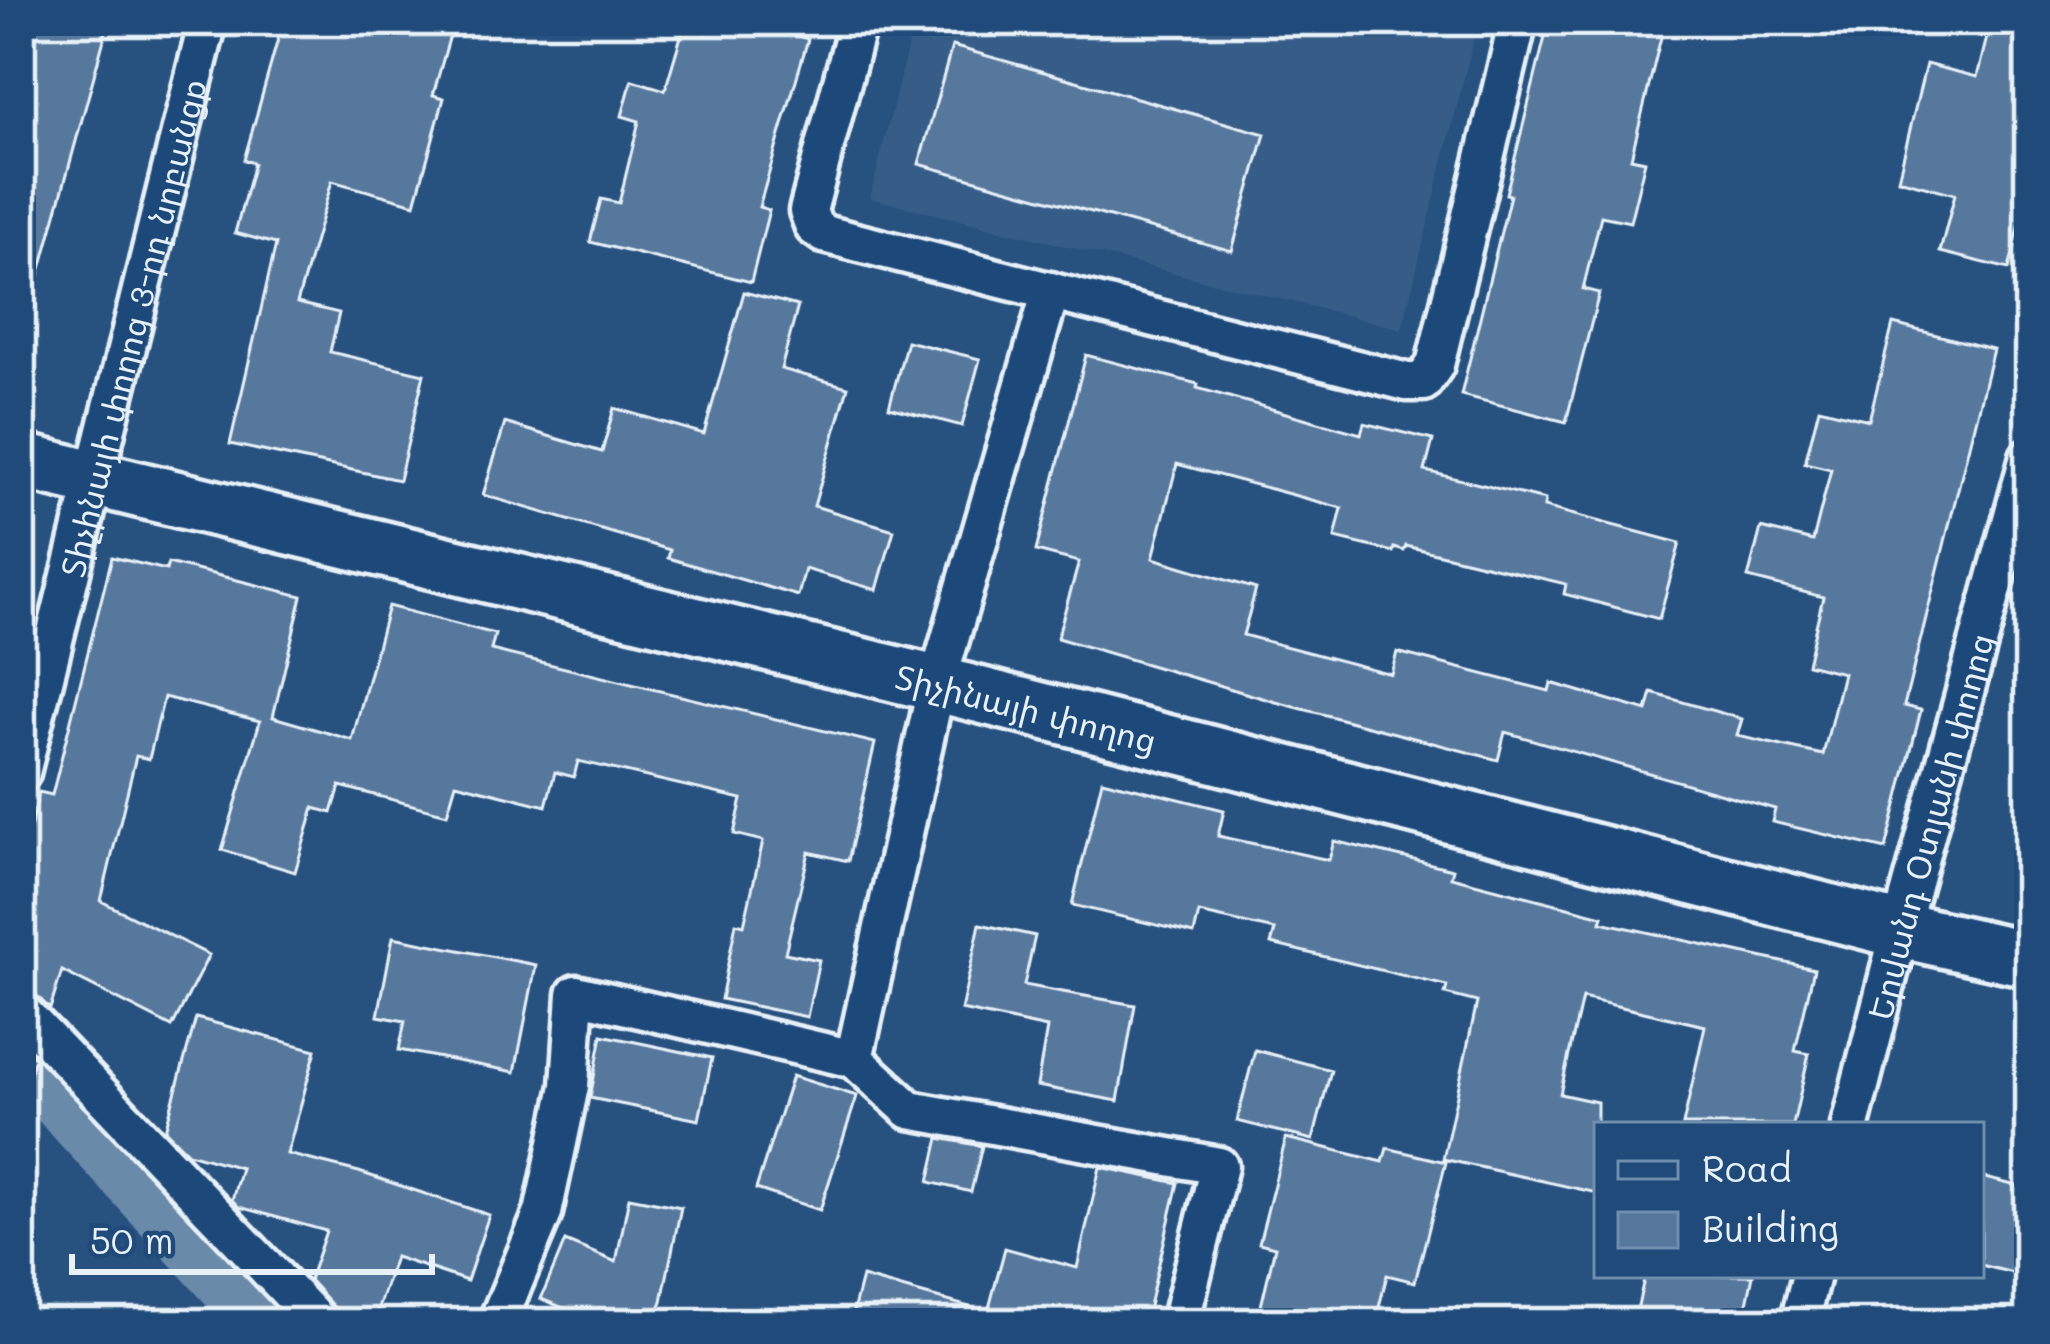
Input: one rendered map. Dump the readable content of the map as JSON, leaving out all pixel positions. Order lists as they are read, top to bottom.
{
  "streets": {
    "main road": ["Տիչինայի փողոց"],
    "street": ["Տիչինայի փողոց 3-րդ նրբանցք", "Երվանդ Օտյանի փողոց"]
  },
  "crossings": [
    ["Տիչինայի փողոց 3-րդ նրբանցք", "Տիչինայի փողոց"],
    ["Տիչինայի փողոց", "Երվանդ Օտյանի փողոց"]
  ],
  "legend": ["Road", "Building"],
  "scale_bar": "50 m"
}
